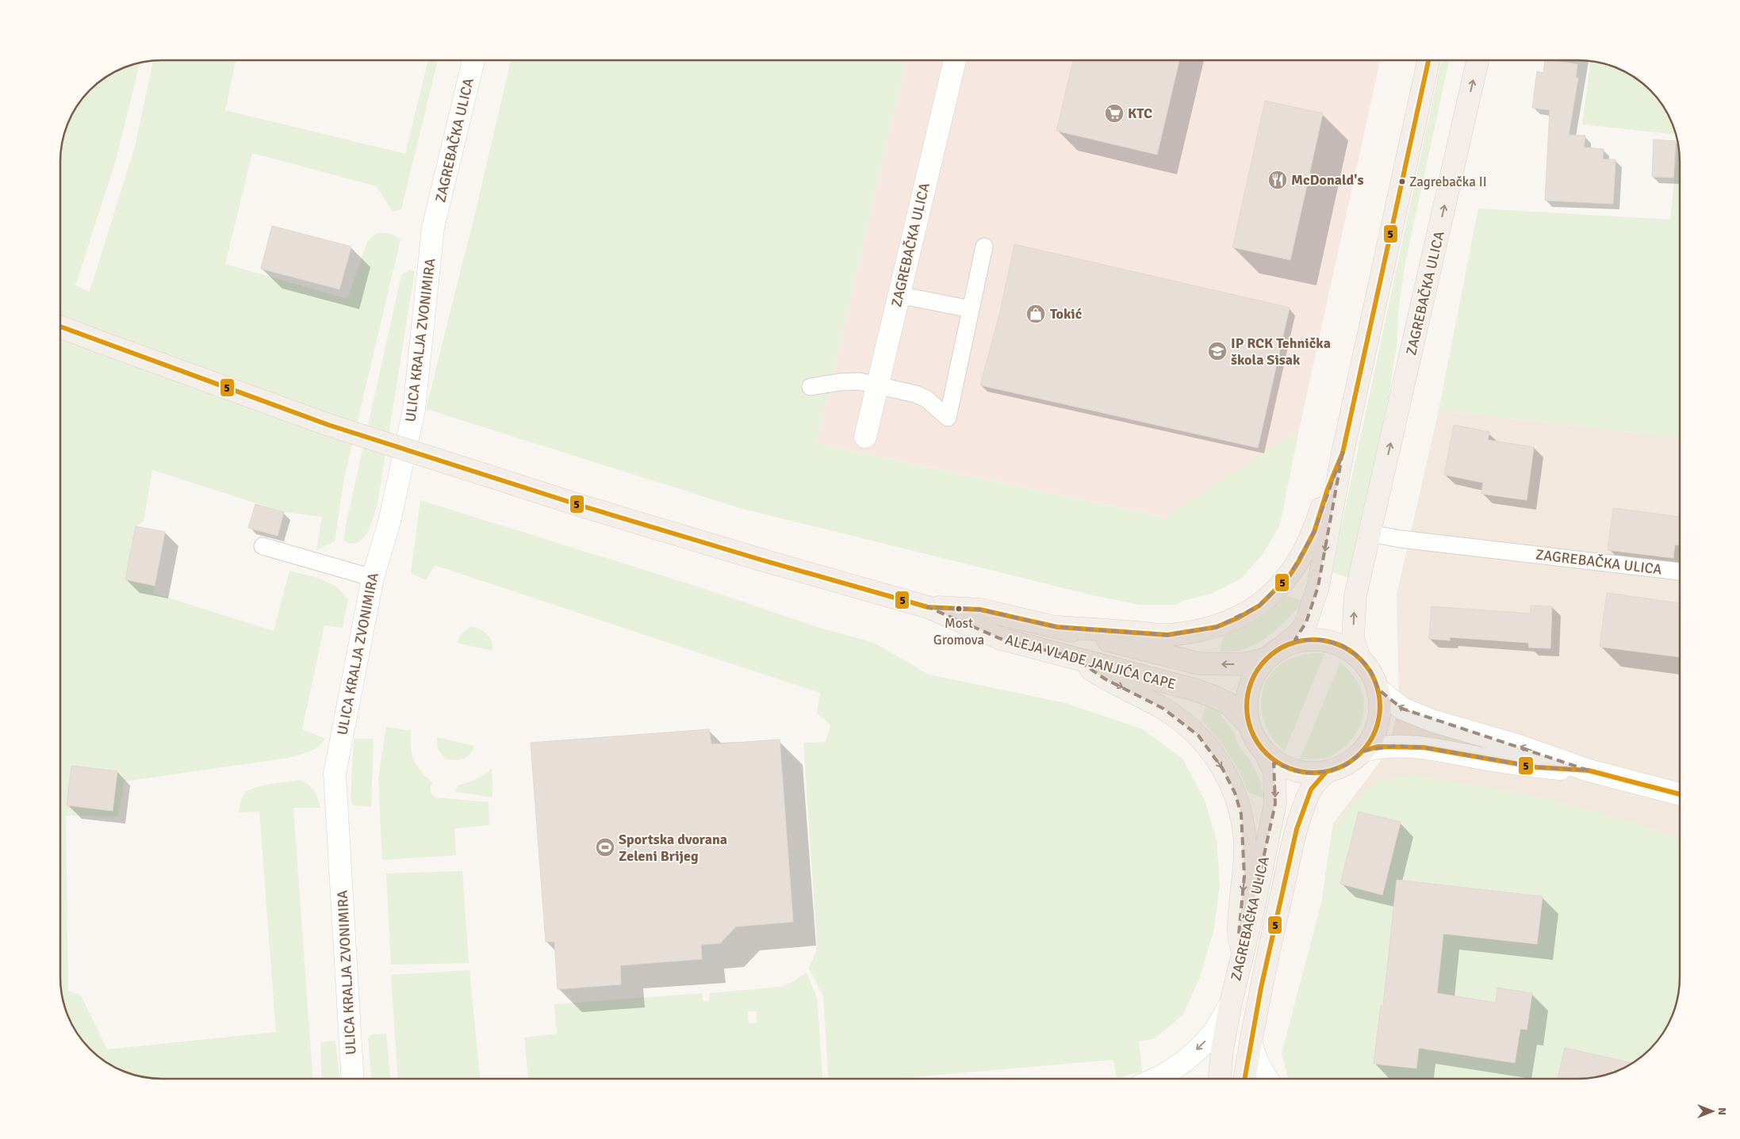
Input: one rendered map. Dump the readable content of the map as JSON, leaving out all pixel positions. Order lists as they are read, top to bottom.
{
  "streets": {
    "main road": ["ZAGREBAČKA ULICA", "ALEJA VLADE JANJIĆA CAPE"],
    "street": ["ULICA KRALJA ZVONIMIRA"]
  },
  "crossings": [
    ["ZAGREBAČKA ULICA", "ULICA KRALJA ZVONIMIRA"],
    ["ZAGREBAČKA ULICA", "ALEJA VLADE JANJIĆA CAPE"]
  ],
  "places": {
    "supermarket": ["KTC"],
    "restaurant": ["McDonald's"],
    "other": ["Zagrebačka II", "Most Gromova"],
    "shop": ["Tokić"],
    "school or university": ["IP RCK Tehnička škola Sisak"],
    "sports": ["Sportska dvorana Zeleni Brijeg"]
  },
  "lines": ["transit line 5"],
  "north": "right"
}
